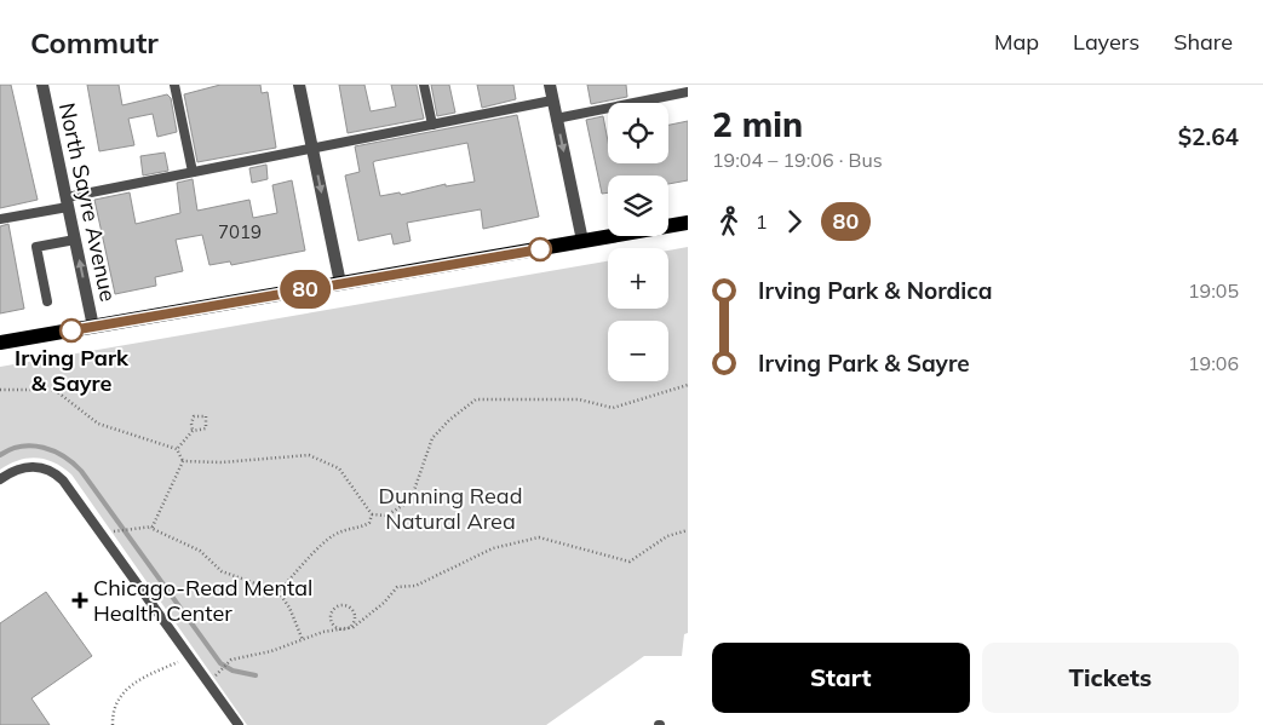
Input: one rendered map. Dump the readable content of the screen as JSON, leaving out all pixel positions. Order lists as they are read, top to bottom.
{
  "streets": {
    "street": ["North Sayre Avenue"]
  },
  "one_way": ["North Sayre Avenue"],
  "parks": ["Dunning Read Natural Area"],
  "places": {
    "other": ["Irving Park & Sayre"],
    "health": ["Chicago-Read Mental Health Center"]
  },
  "lines": ["bus line 80"],
  "house_numbers": ["7019"],
  "page": {
    "header": "Commutr",
    "nav": ["Map", "Layers", "Share"],
    "on_map": "80",
    "heading": ["2 min", "19:04 – 19:06 · Bus", "$2.64"],
    "map_buttons": ["+", "−"],
    "legs": ["1", "80"],
    "list": [
      {
        "name": "Irving Park & Nordica",
        "value": "19:05"
      },
      {
        "name": "Irving Park & Sayre",
        "value": "19:06"
      }
    ],
    "buttons": ["Start", "Tickets"]
  }
}
